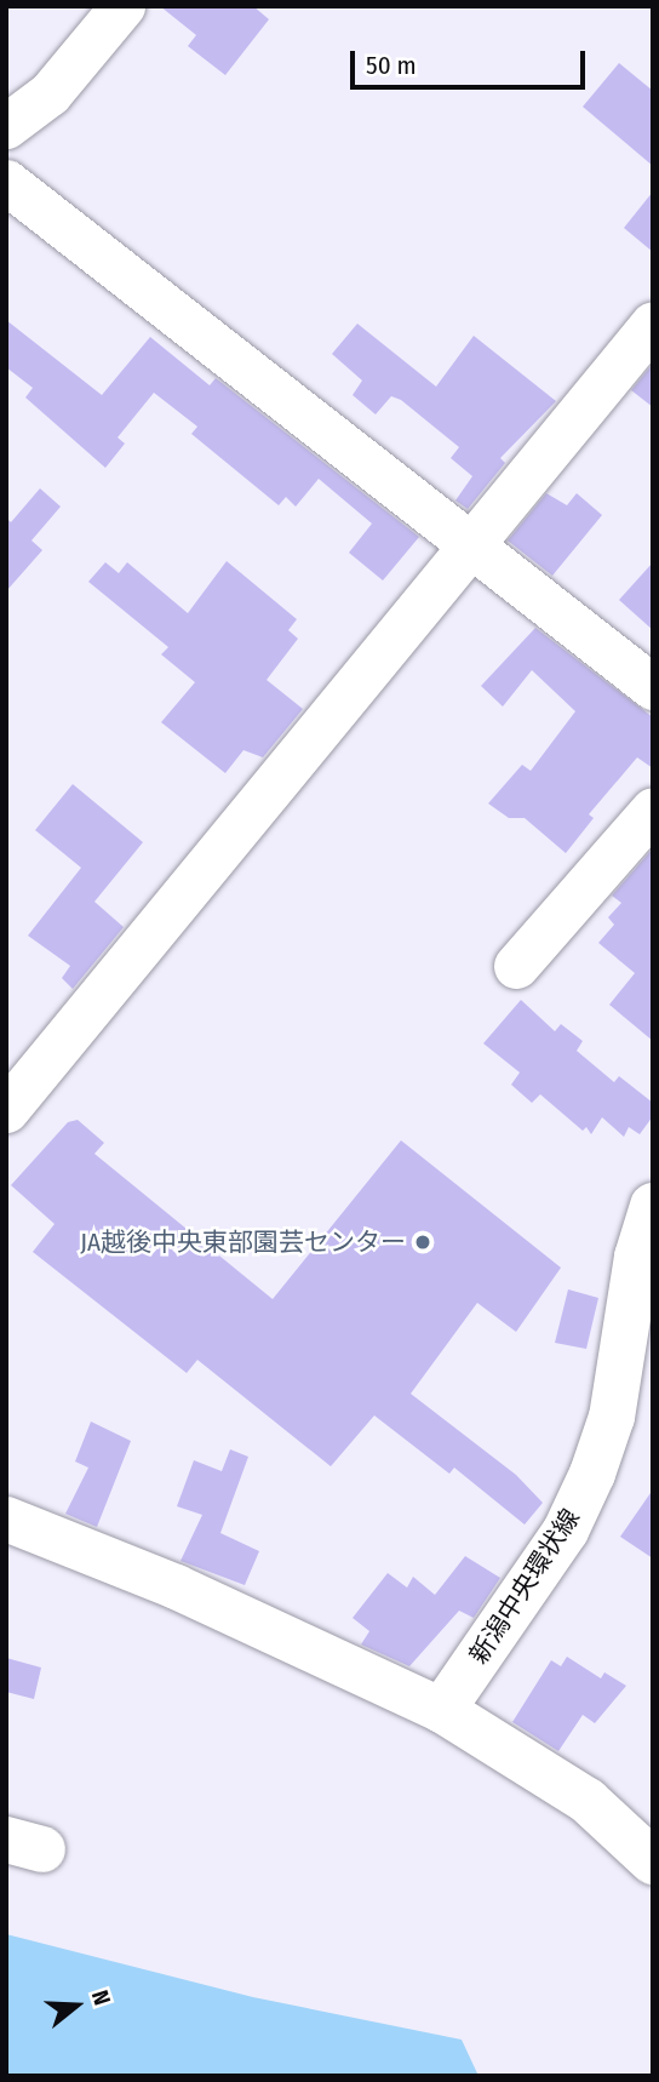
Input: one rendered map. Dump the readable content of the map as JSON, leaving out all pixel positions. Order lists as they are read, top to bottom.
{
  "streets": {
    "main road": ["新潟中央環状線"]
  },
  "places": ["JA越後中央東部園芸センター"],
  "scale_bar": "50 m",
  "north": "right"
}
